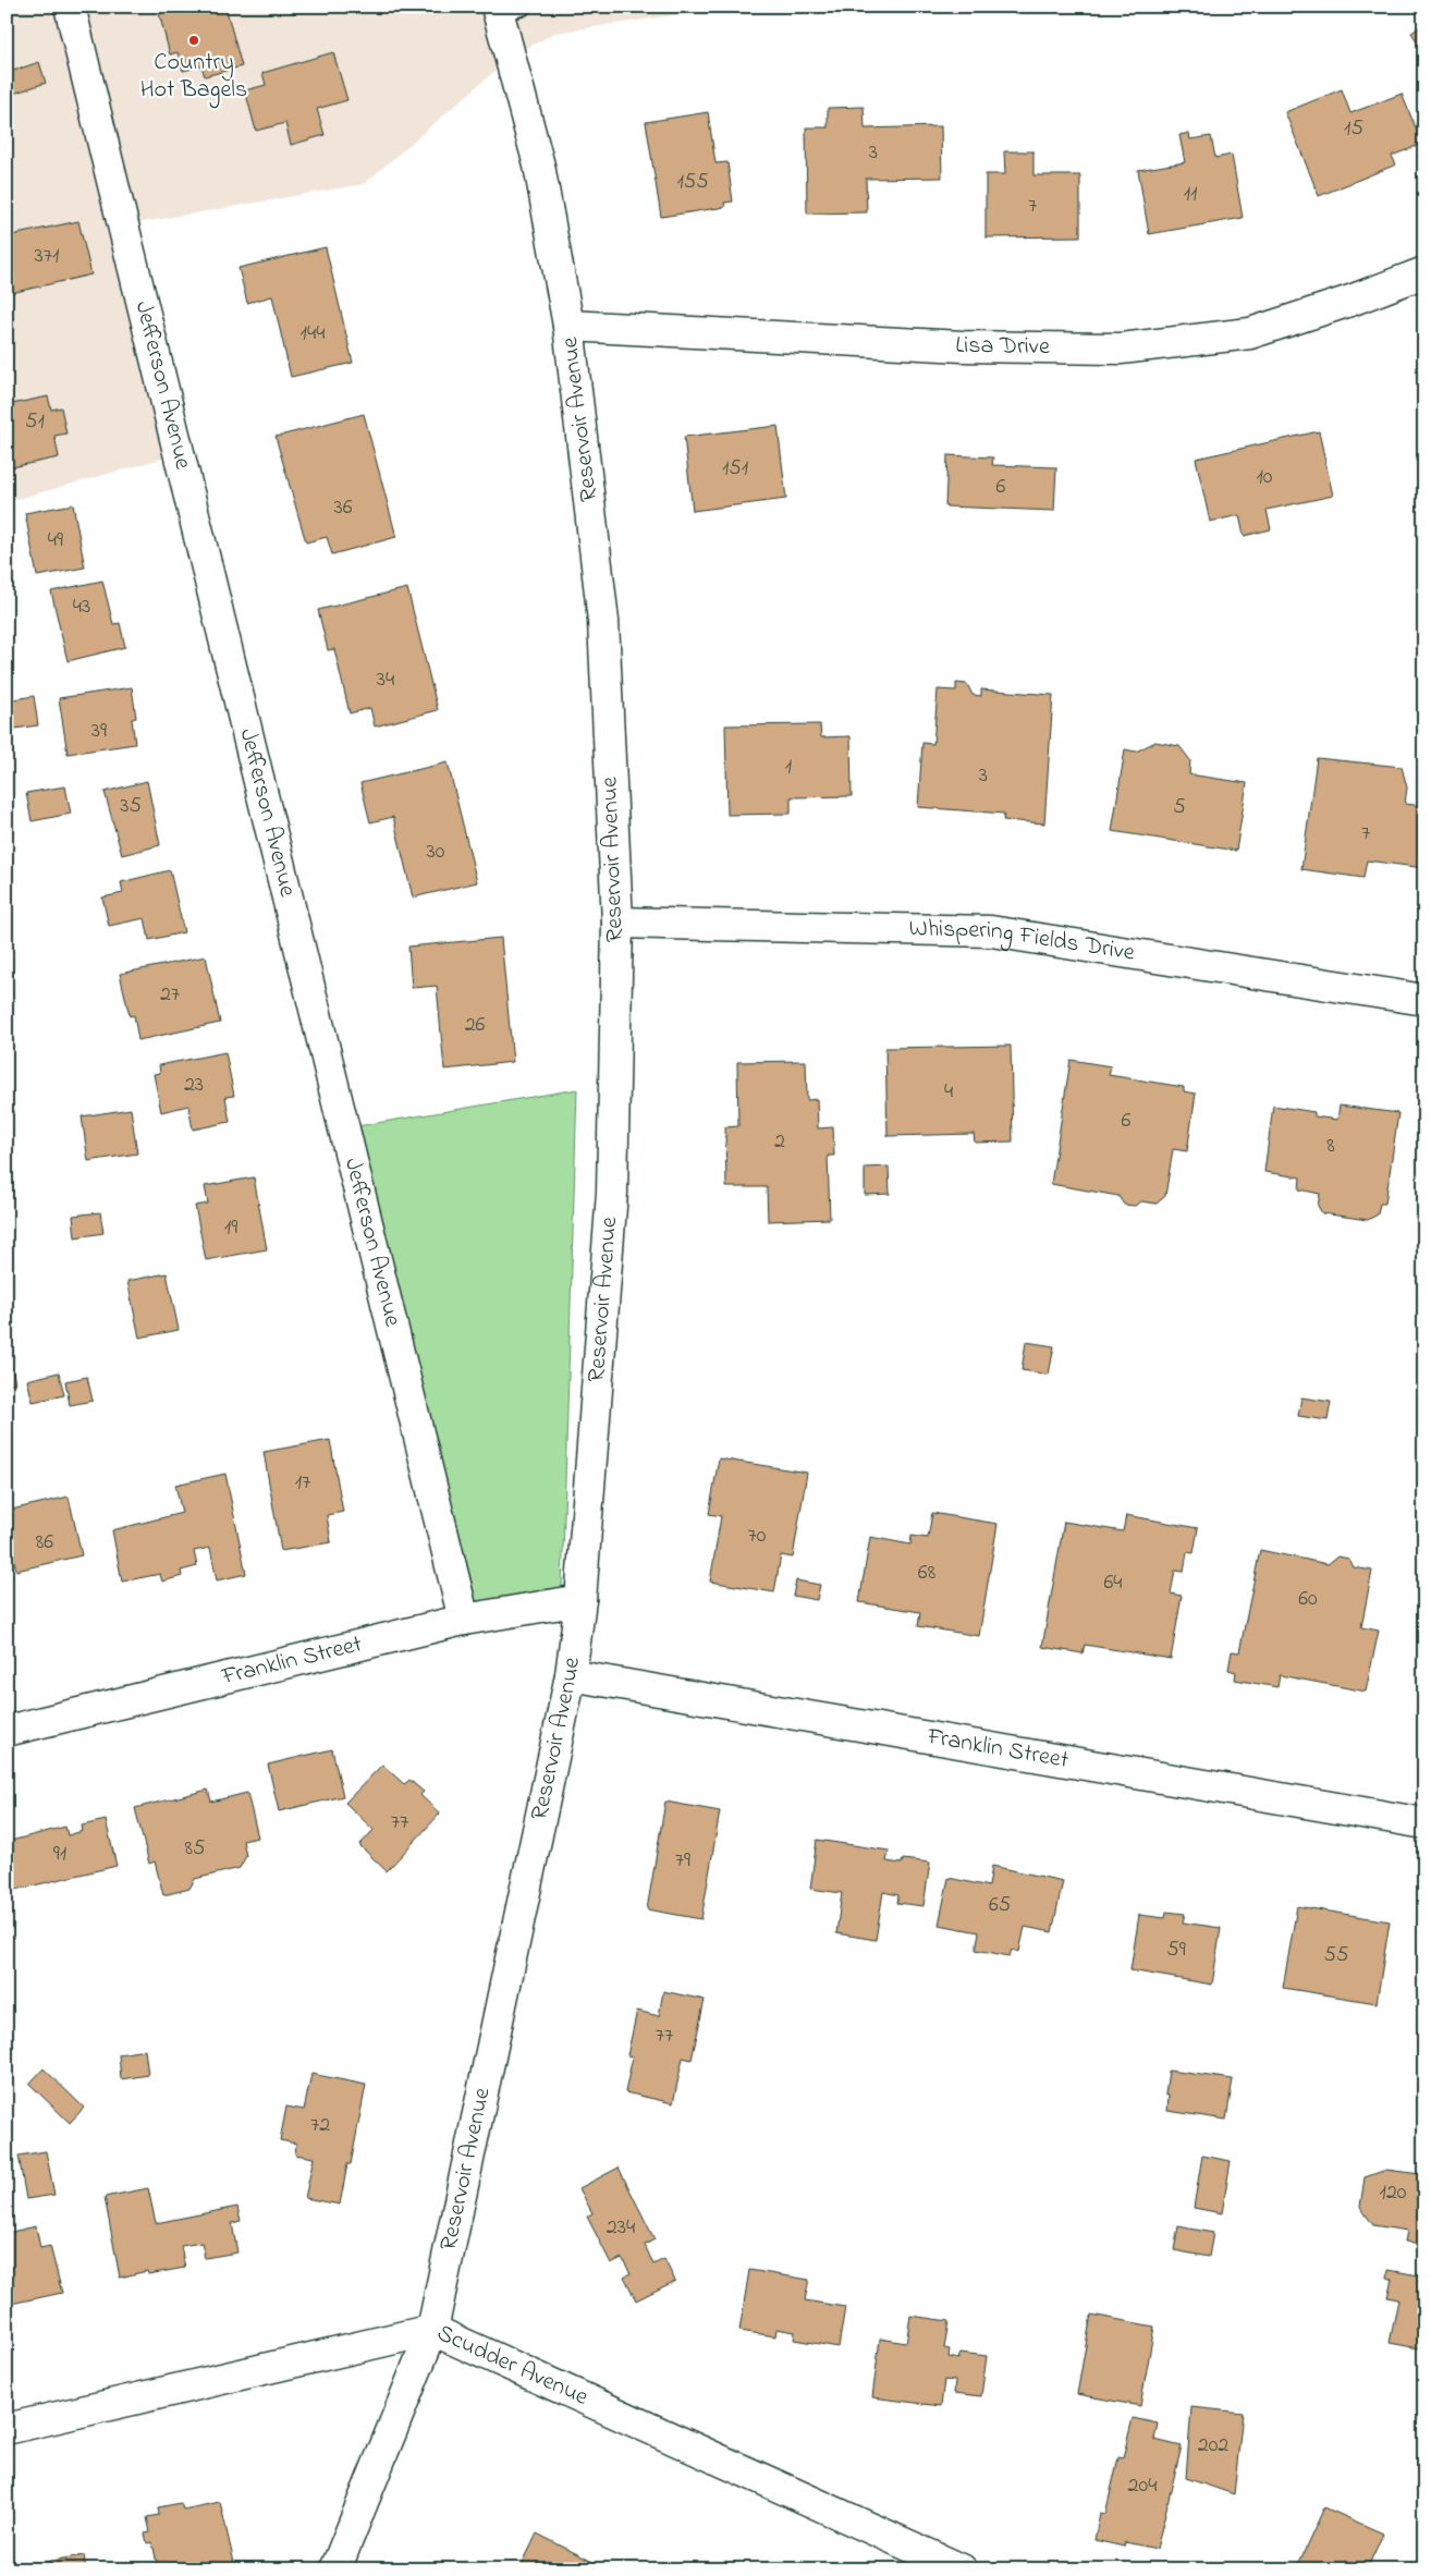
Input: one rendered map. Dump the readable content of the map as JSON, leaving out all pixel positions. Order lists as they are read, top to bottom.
{
  "streets": {
    "street": [
      "Lisa Drive",
      "Jefferson Avenue",
      "Reservoir Avenue",
      "Whispering Fields Drive",
      "Franklin Street",
      "Scudder Avenue"
    ]
  },
  "crossings": [
    ["Lisa Drive", "Reservoir Avenue"],
    ["Jefferson Avenue", "Franklin Street"],
    ["Reservoir Avenue", "Whispering Fields Drive"],
    ["Reservoir Avenue", "Franklin Street"],
    ["Reservoir Avenue", "Scudder Avenue"]
  ],
  "places": ["Country Hot Bagels"],
  "house_numbers": [
    "15",
    "3",
    "155",
    "11",
    "7",
    "371",
    "144",
    "51",
    "151",
    "10",
    "6",
    "36",
    "49",
    "43",
    "34",
    "39",
    "1",
    "3",
    "35",
    "5",
    "7",
    "30",
    "27",
    "26",
    "23",
    "4",
    "6",
    "2",
    "8",
    "19",
    "17",
    "70",
    "86",
    "68",
    "64",
    "60",
    "77",
    "85",
    "91",
    "79",
    "65",
    "59",
    "55",
    "77",
    "72",
    "120",
    "234",
    "202",
    "204"
  ]
}
